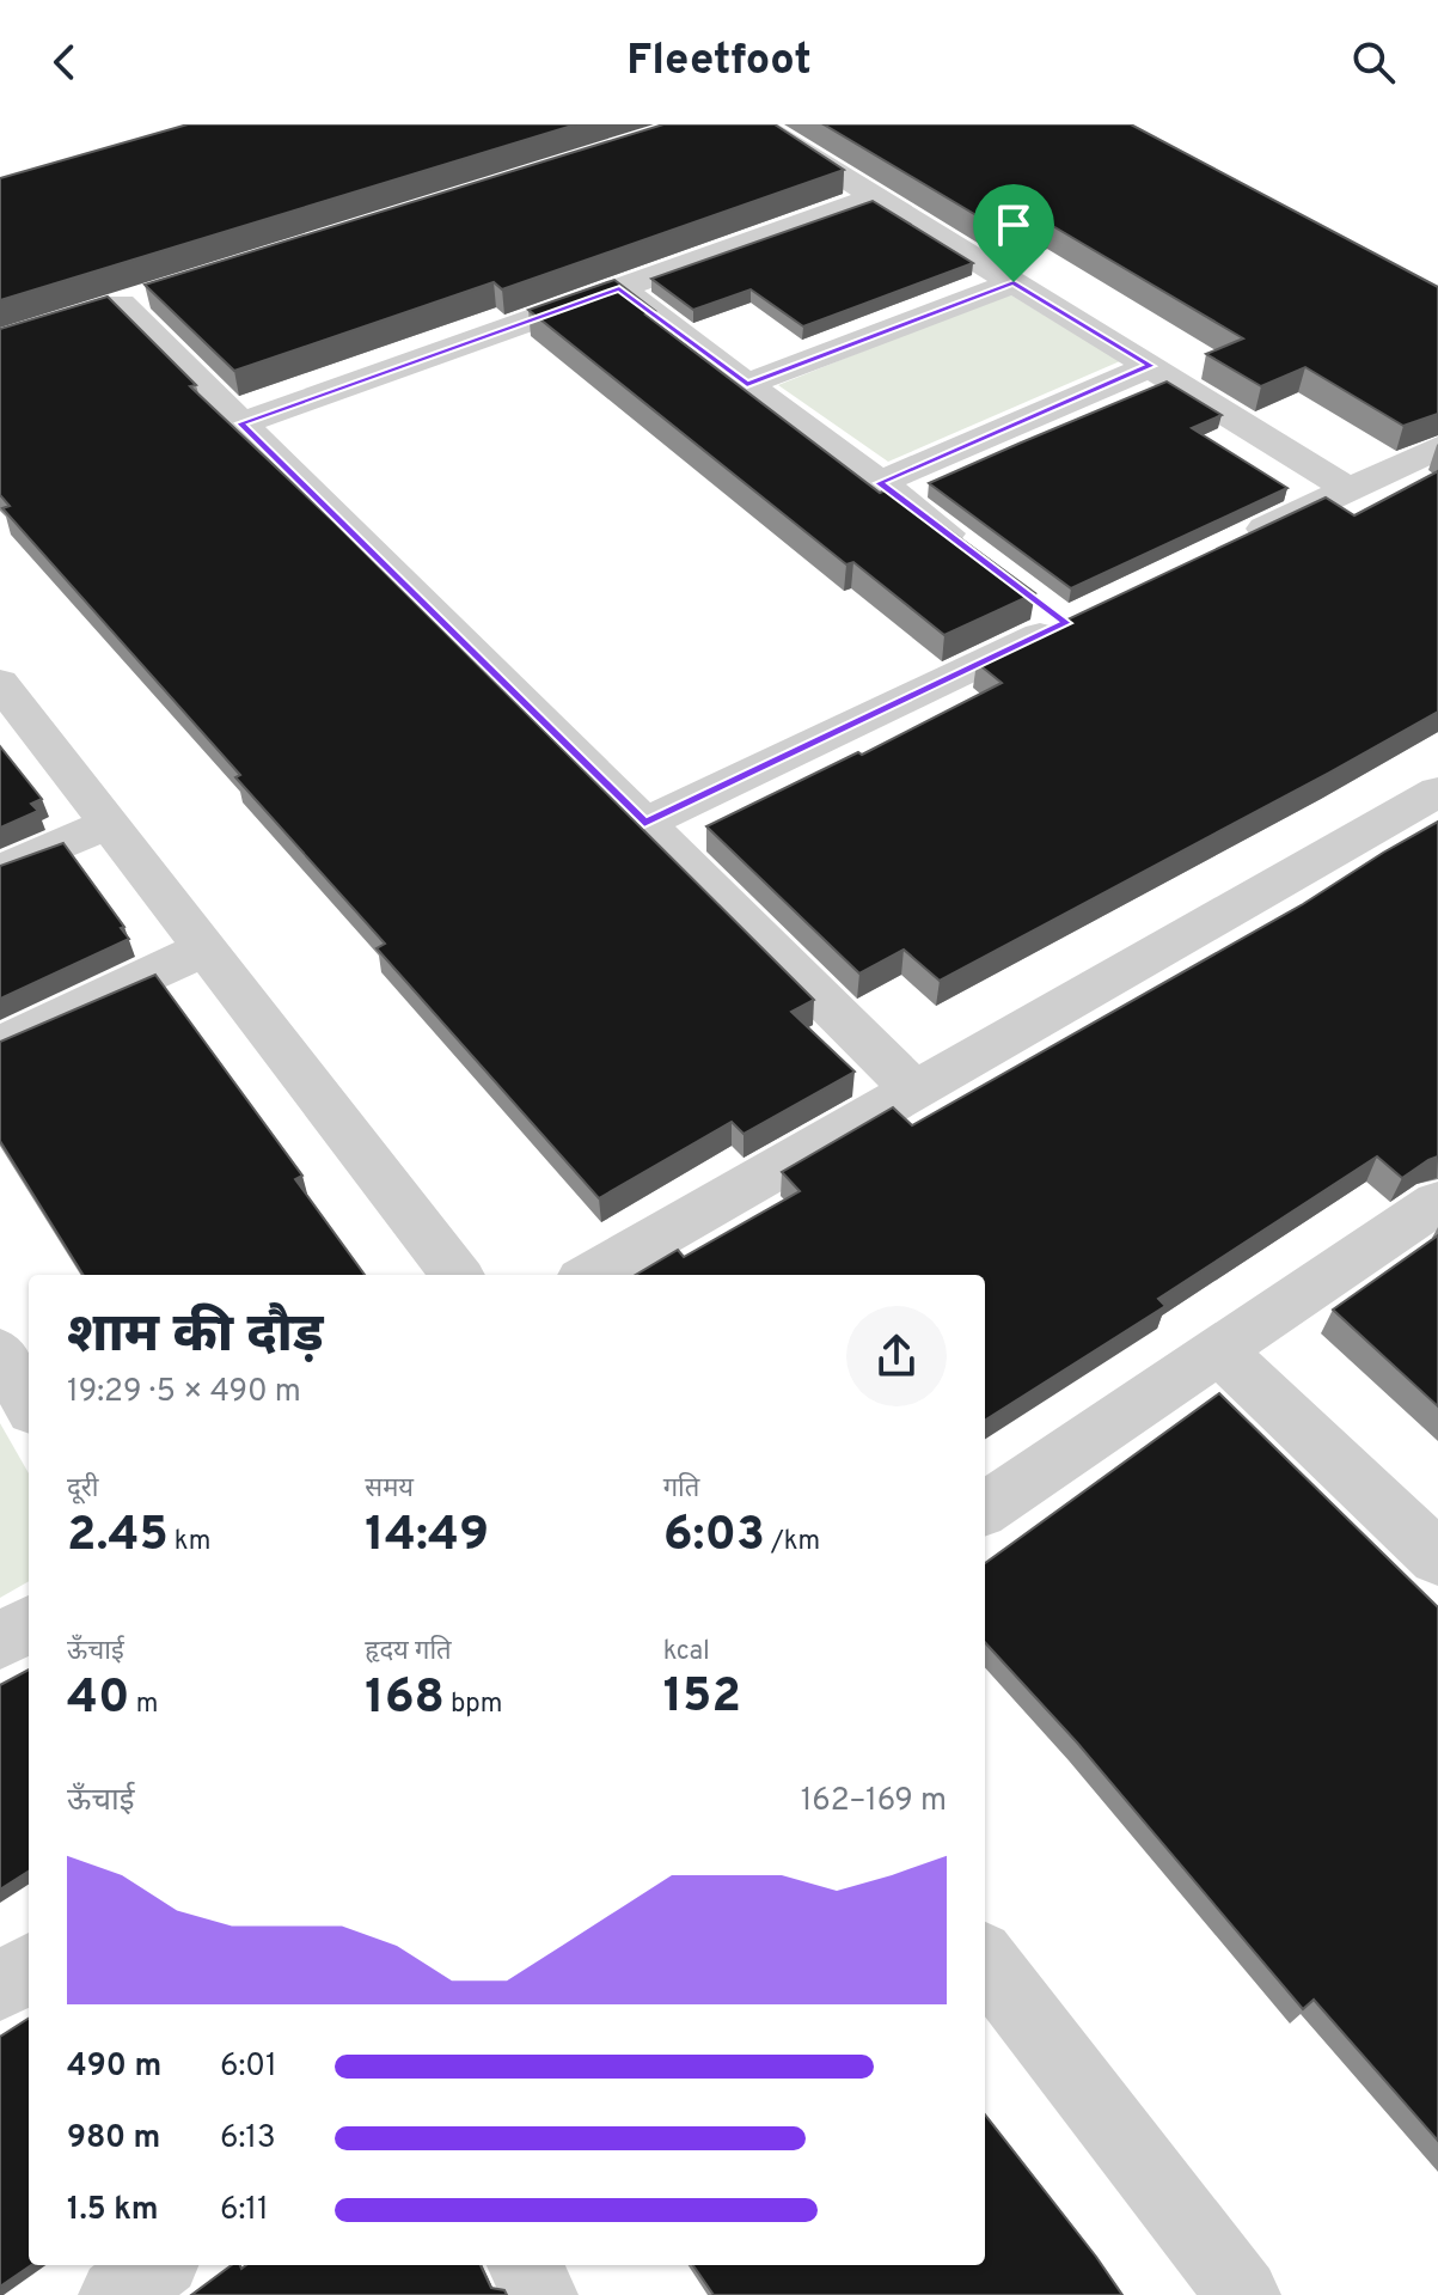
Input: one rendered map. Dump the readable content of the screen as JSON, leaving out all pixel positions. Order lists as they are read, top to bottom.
{
  "page": {
    "header": "Fleetfoot",
    "heading": ["शाम की दौड़", "19:29 · 5 × 490 m"],
    "stats": [
      ["दूरी", "2.45 km"],
      ["समय", "14:49"],
      ["गति", "6:03 /km"],
      ["ऊँचाई", "40 m"],
      ["हृदय गति", "168 bpm"],
      ["kcal", "152"]
    ],
    "chart": ["ऊँचाई", "162–169 m"],
    "list": [
      {
        "name": "490 m",
        "note": "6:01"
      },
      {
        "name": "980 m",
        "note": "6:13"
      },
      {
        "name": "1.5 km",
        "note": "6:11"
      }
    ]
  }
}
